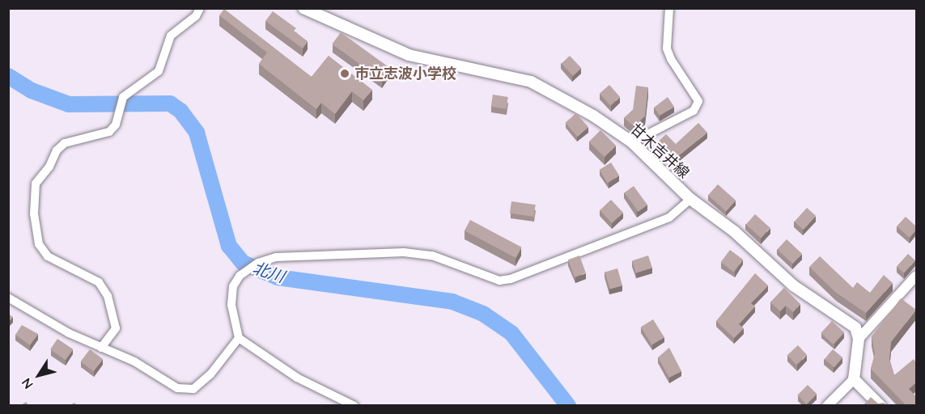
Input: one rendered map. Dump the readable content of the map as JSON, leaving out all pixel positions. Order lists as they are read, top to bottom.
{
  "streets": {
    "main road": ["甘木吉井線"]
  },
  "water": ["北川"],
  "places": ["市立志波小学校"],
  "north": "bottom left"
}
